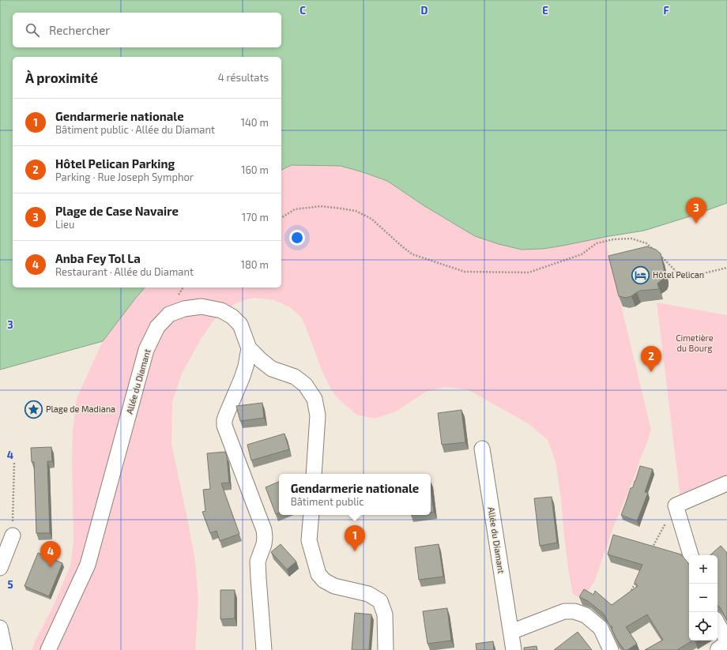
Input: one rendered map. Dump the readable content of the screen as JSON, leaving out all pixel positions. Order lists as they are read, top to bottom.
{
  "streets": {
    "street": ["Allée du Diamant"]
  },
  "parks": ["Cimetière du Bourg"],
  "places": {
    "hotel": ["Hôtel Pelican"],
    "place": ["Plage de Madiana"]
  },
  "page": {
    "search": "Rechercher",
    "heading": ["À proximité", "4 résultats"],
    "list": [
      {
        "mark": "1",
        "name": "Gendarmerie nationale",
        "note": "Bâtiment public · Allée du Diamant",
        "value": "140 m"
      },
      {
        "mark": "2",
        "name": "Hôtel Pelican Parking",
        "note": "Parking · Rue Joseph Symphor",
        "value": "160 m"
      },
      {
        "mark": "3",
        "name": "Plage de Case Navaire",
        "note": "Lieu",
        "value": "170 m"
      },
      {
        "mark": "4",
        "name": "Anba Fey Tol La",
        "note": "Restaurant · Allée du Diamant",
        "value": "180 m"
      }
    ],
    "pins": [
      "3",
      "2",
      "1",
      "4"
    ],
    "popup": ["Gendarmerie nationale", "Bâtiment public"],
    "map_buttons": ["+", "−"]
  },
  "grid": {
    "columns": [
      "C",
      "D",
      "E",
      "F"
    ],
    "rows": ["3", "4", "5"]
  }
}
